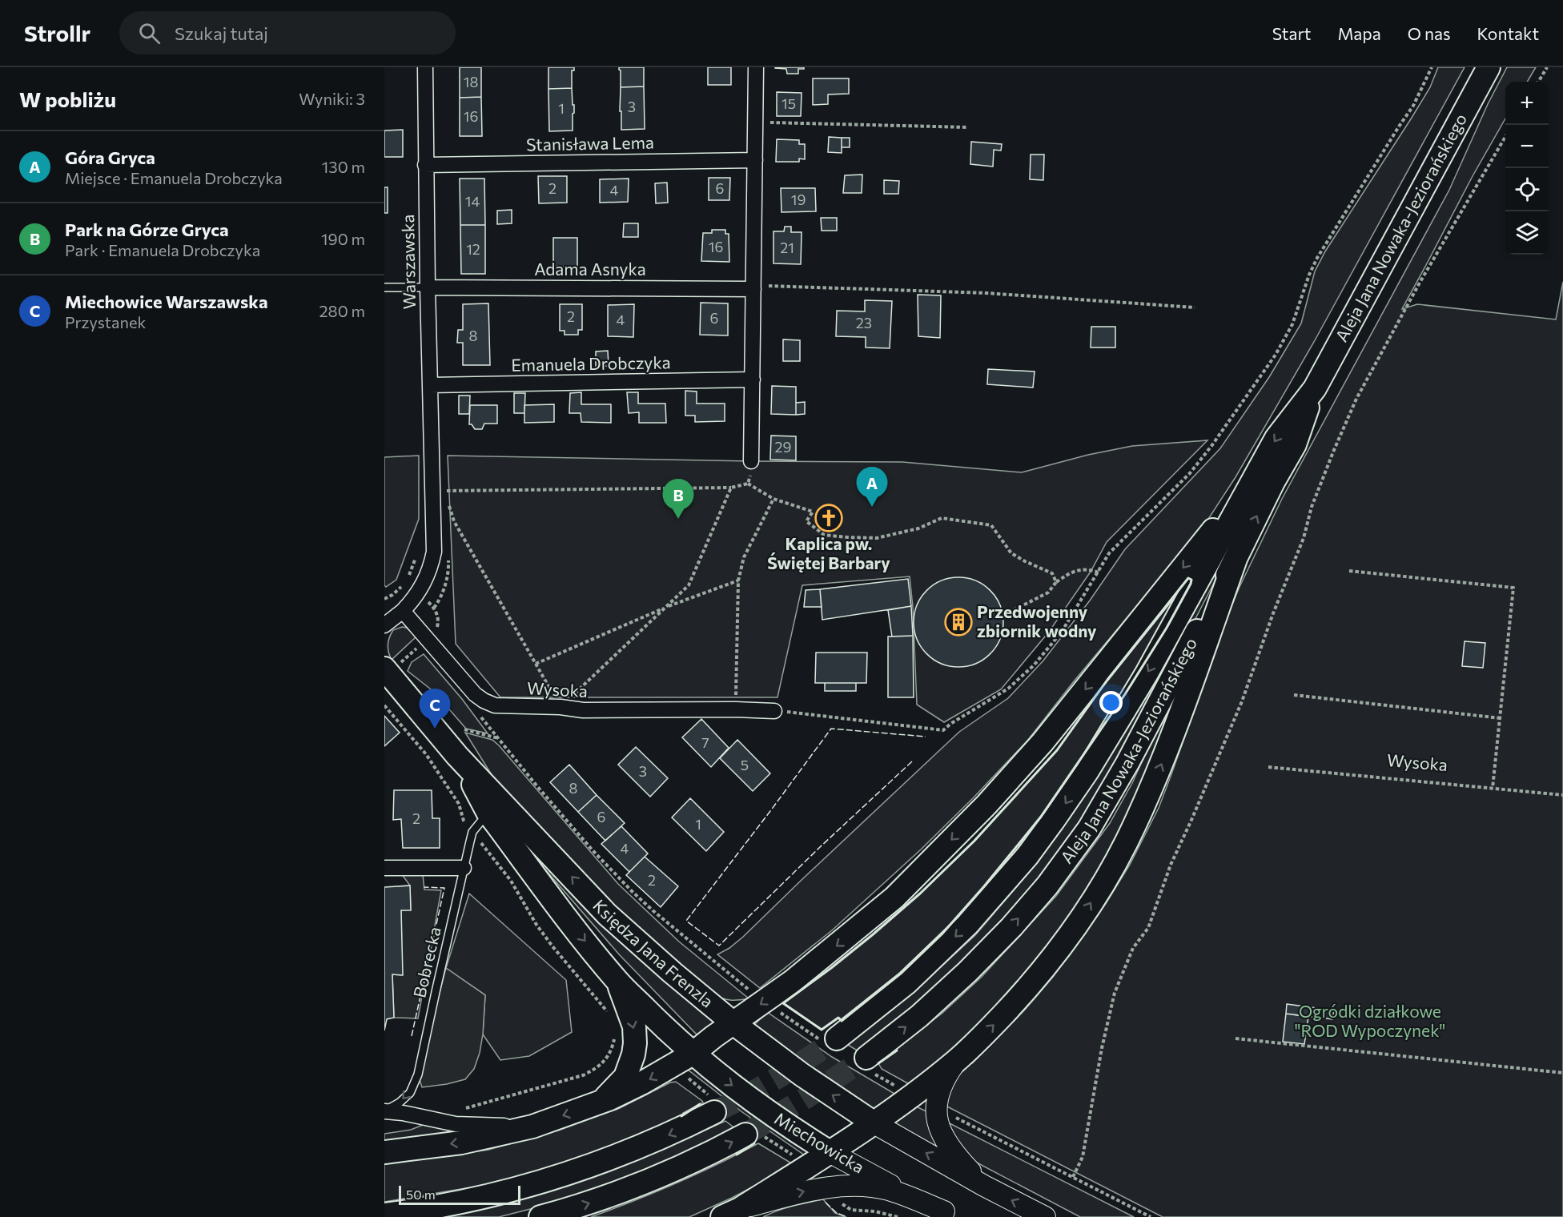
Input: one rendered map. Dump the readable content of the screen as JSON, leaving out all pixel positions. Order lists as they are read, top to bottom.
{
  "streets": {
    "main road": ["Aleja Jana Nowaka-Jeziorańskiego", "Księdza Jana Frenzla", "Miechowicka"],
    "street": [
      "Stanisława Lema",
      "Warszawska",
      "Adama Asnyka",
      "Emanuela Drobczyka",
      "Wysoka"
    ],
    "lane": ["Bobrecka"]
  },
  "crossings": [
    ["Stanisława Lema", "Warszawska"],
    ["Warszawska", "Adama Asnyka"],
    ["Warszawska", "Emanuela Drobczyka"],
    ["Warszawska", "Wysoka"],
    ["Księdza Jana Frenzla", "Bobrecka"],
    ["Księdza Jana Frenzla", "Miechowicka"]
  ],
  "one_way": ["Bobrecka", "Miechowicka"],
  "parks": ["Ogródki działkowe \"ROD Wypoczynek\""],
  "places": {
    "church": ["Kaplica pw. Świętej Barbary"],
    "building": ["Przedwojenny zbiornik wodny"]
  },
  "house_numbers": [
    "18",
    "15",
    "3",
    "1",
    "16",
    "2",
    "6",
    "4",
    "19",
    "14",
    "16",
    "21",
    "12",
    "2",
    "6",
    "4",
    "23",
    "8",
    "29",
    "7",
    "5",
    "3",
    "8",
    "6",
    "2",
    "1",
    "4",
    "2"
  ],
  "scale_bar": "50 m",
  "page": {
    "header": "Strollr",
    "search": "Szukaj tutaj",
    "nav": [
      "Start",
      "Mapa",
      "O nas",
      "Kontakt"
    ],
    "heading": ["W pobliżu", "Wyniki: 3"],
    "map_buttons": ["+", "−"],
    "list": [
      {
        "mark": "A",
        "name": "Góra Gryca",
        "note": "Miejsce · Emanuela Drobczyka",
        "value": "130 m"
      },
      {
        "mark": "B",
        "name": "Park na Górze Gryca",
        "note": "Park · Emanuela Drobczyka",
        "value": "190 m"
      },
      {
        "mark": "C",
        "name": "Miechowice Warszawska",
        "note": "Przystanek",
        "value": "280 m"
      }
    ],
    "pins": ["A", "B", "C"],
    "scale": "50 m"
  }
}
